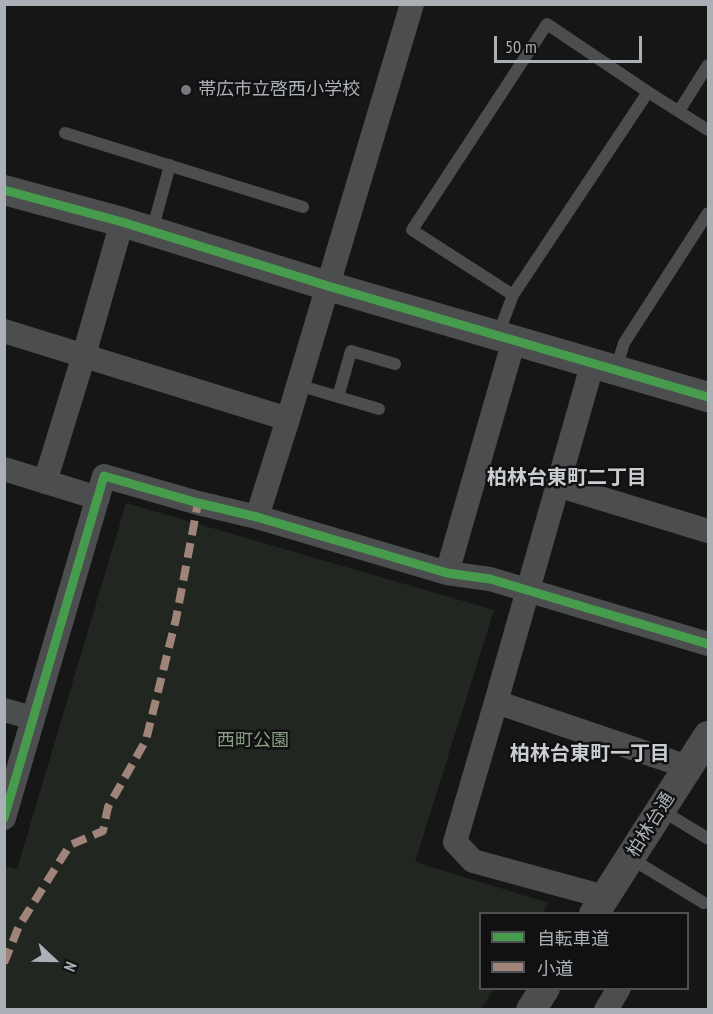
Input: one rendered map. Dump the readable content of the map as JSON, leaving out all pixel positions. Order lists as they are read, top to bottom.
{
  "streets": {
    "street": ["柏林台通"]
  },
  "districts": ["柏林台東町二丁目", "柏林台東町一丁目"],
  "parks": ["西町公園"],
  "places": ["帯広市立啓西小学校"],
  "legend": ["自転車道", "小道"],
  "scale_bar": "50 m",
  "north": "right"
}
